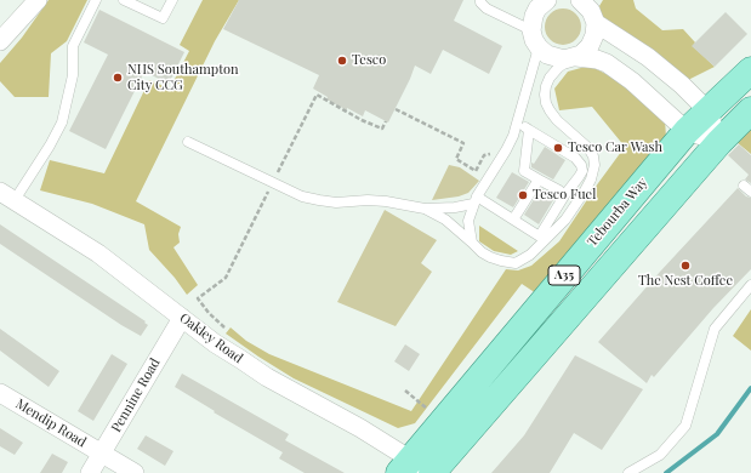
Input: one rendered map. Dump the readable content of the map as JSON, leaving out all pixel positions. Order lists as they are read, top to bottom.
{
  "streets": {
    "main road": ["Tebourba Way", "A35"],
    "street": ["Oakley Road", "Pennine Road", "Mendip Road"]
  },
  "crossings": [
    ["Tebourba Way", "A35"],
    ["Tebourba Way", "Oakley Road"],
    ["A35", "Oakley Road"],
    ["Oakley Road", "Pennine Road"],
    ["Pennine Road", "Mendip Road"]
  ],
  "places": [
    "Tesco",
    "NHS Southampton City CCG",
    "Tesco Car Wash",
    "Tesco Fuel",
    "The Nest Coffee"
  ]
}
